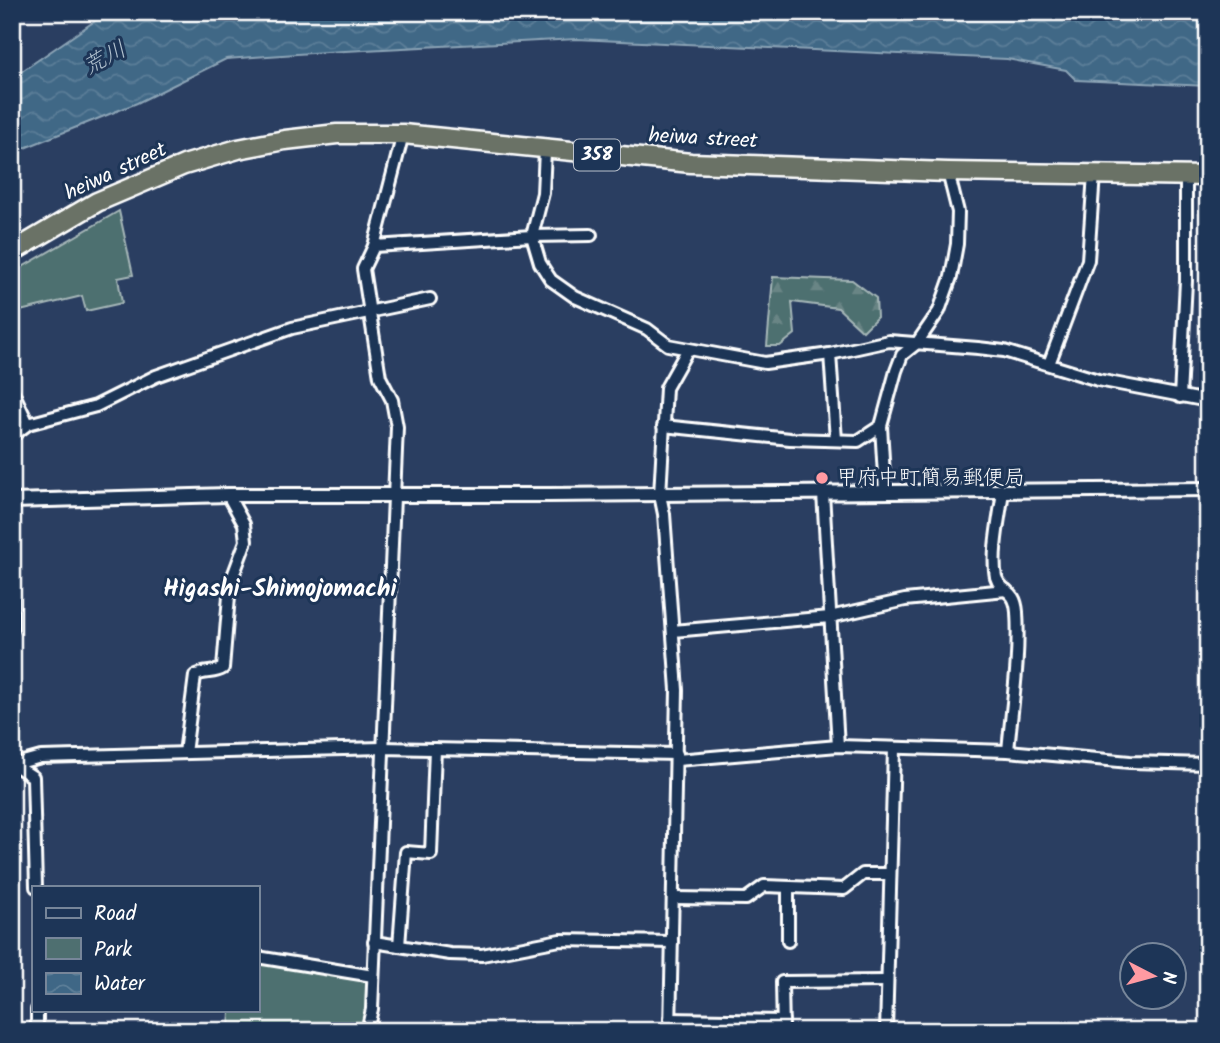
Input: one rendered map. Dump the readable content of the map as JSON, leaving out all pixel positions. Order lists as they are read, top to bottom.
{
  "streets": {
    "highway": ["heiwa street", "358"]
  },
  "districts": ["Higashi-Shimojomachi"],
  "water": ["荒川"],
  "places": ["甲府中町簡易郵便局"],
  "legend": ["Road", "Park", "Water"],
  "north": "right"
}
